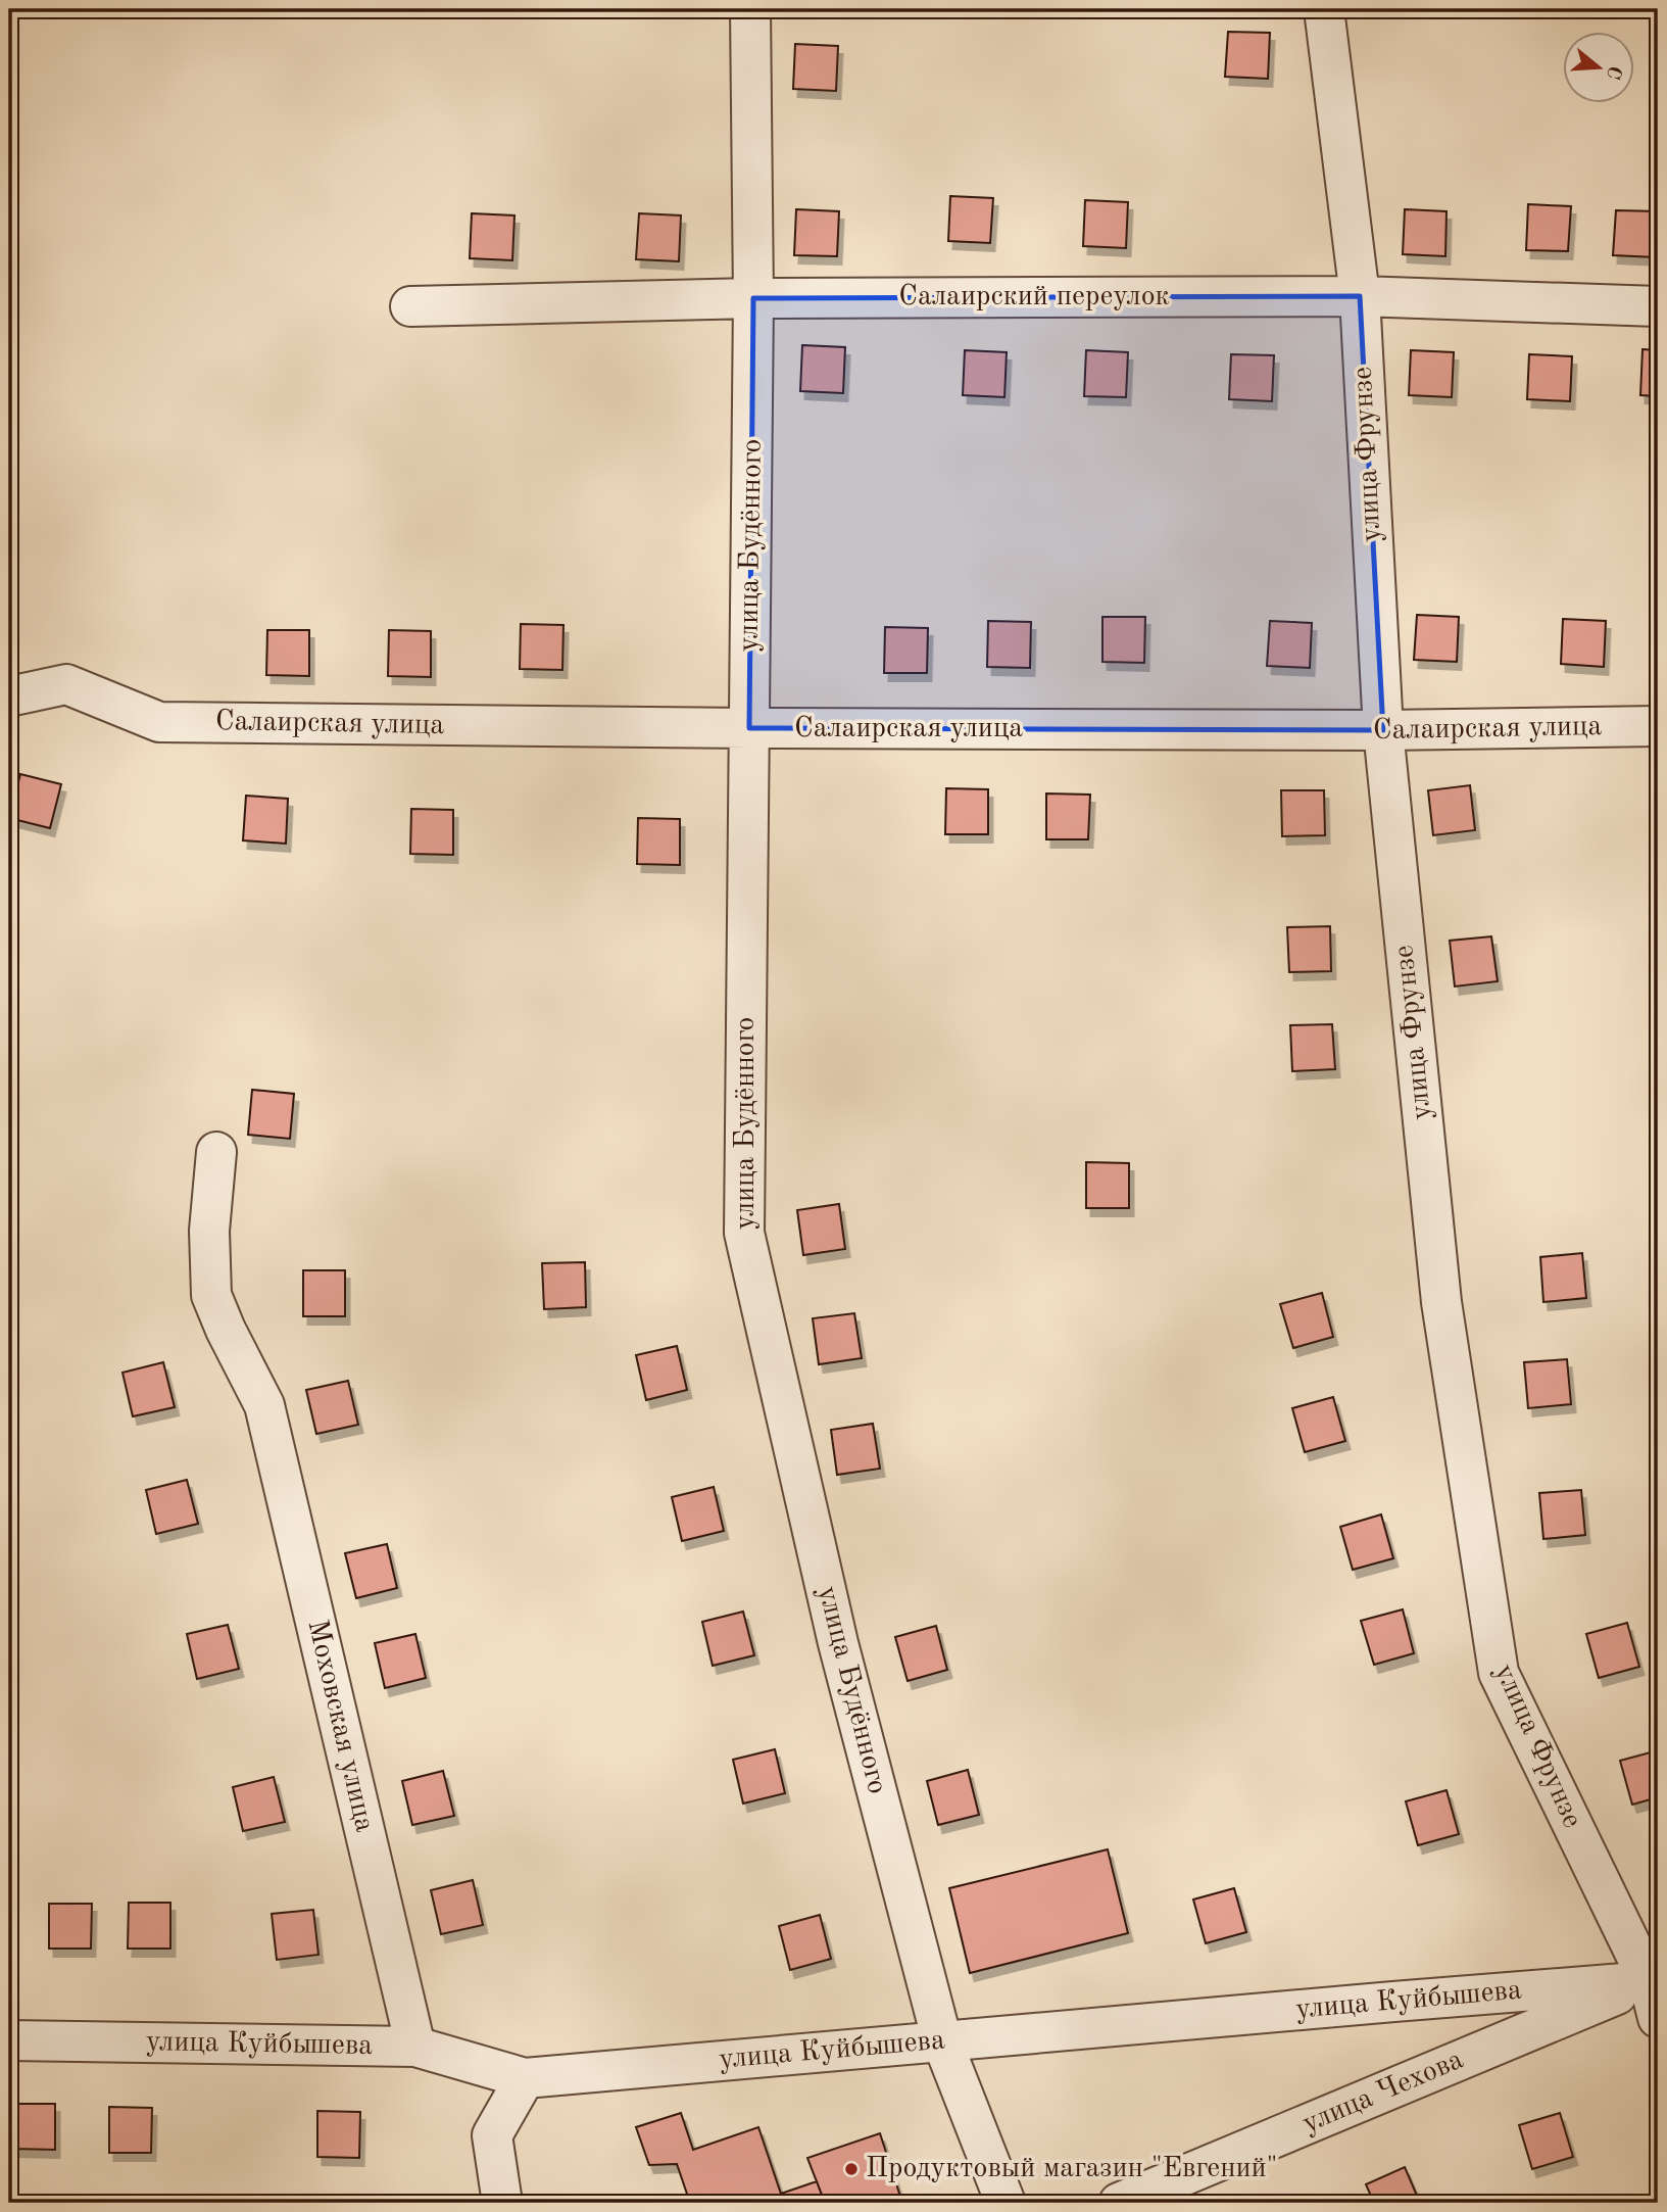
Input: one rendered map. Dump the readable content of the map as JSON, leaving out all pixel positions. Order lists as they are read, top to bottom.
{
  "streets": {
    "street": [
      "Салаирский переулок",
      "улица Фрунзе",
      "улица Будённого",
      "Салаирская улица",
      "Моховская улица",
      "улица Куйбышева",
      "улица Чехова"
    ]
  },
  "crossings": [
    ["Салаирский переулок", "улица Фрунзе"],
    ["Салаирский переулок", "улица Будённого"],
    ["улица Фрунзе", "Салаирская улица"],
    ["улица Фрунзе", "улица Куйбышева"],
    ["улица Фрунзе", "улица Чехова"],
    ["улица Будённого", "Салаирская улица"],
    ["улица Будённого", "улица Куйбышева"],
    ["Моховская улица", "улица Куйбышева"],
    ["улица Куйбышева", "улица Чехова"]
  ],
  "places": ["Продуктовый магазин \"Евгений\""],
  "north": "right"
}
